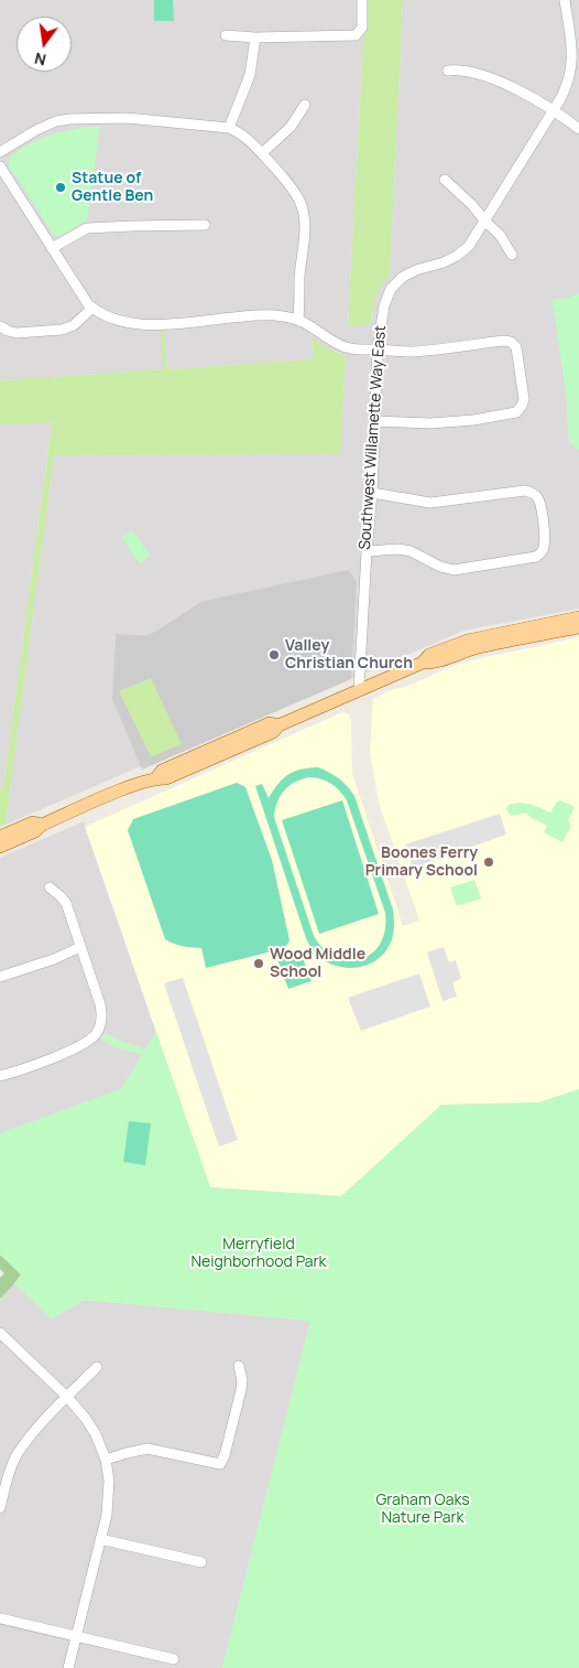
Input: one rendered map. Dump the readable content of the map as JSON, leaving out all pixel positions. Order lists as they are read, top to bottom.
{
  "streets": {
    "street": ["Southwest Willamette Way East"]
  },
  "parks": ["Merryfield Neighborhood Park", "Graham Oaks Nature Park"],
  "places": [
    "Statue of Gentle Ben",
    "Valley Christian Church",
    "Boones Ferry Primary School",
    "Wood Middle School"
  ],
  "north": "bottom"
}
